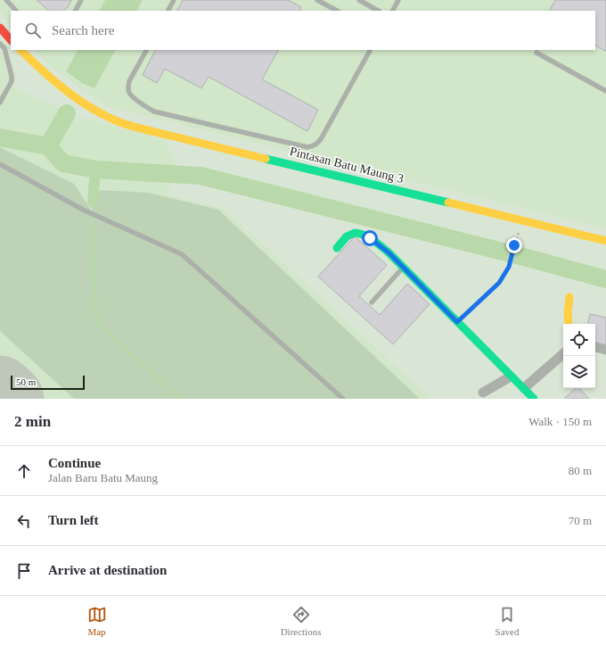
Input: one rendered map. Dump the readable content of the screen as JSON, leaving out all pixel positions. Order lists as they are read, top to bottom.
{
  "streets": {
    "street": ["Pintasan Batu Maung 3"]
  },
  "scale_bar": "50 m",
  "page": {
    "search": "Search here",
    "scale": "50 m",
    "heading": ["2 min", "Walk · 150 m"],
    "list": [
      ["Continue", "Jalan Baru Batu Maung", "80 m"],
      ["Turn left", "70 m"],
      "Arrive at destination"
    ],
    "nav": ["Map", "Directions", "Saved"]
  }
}
